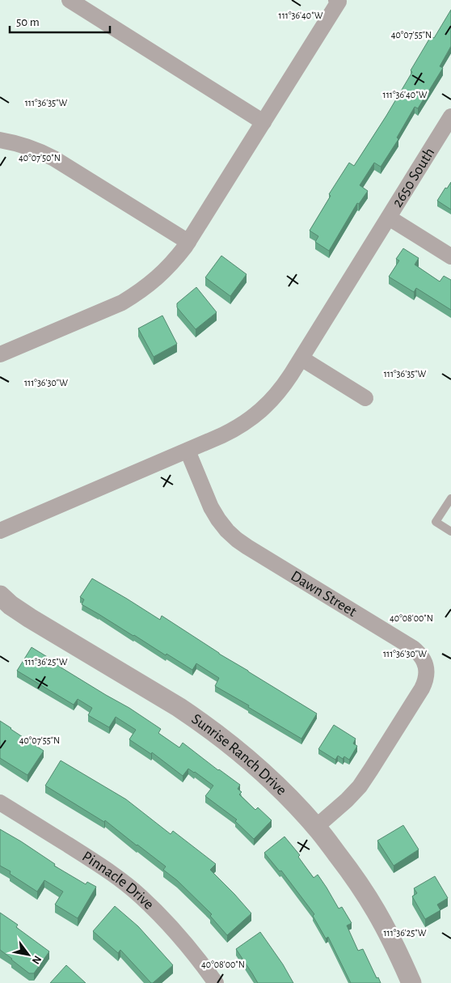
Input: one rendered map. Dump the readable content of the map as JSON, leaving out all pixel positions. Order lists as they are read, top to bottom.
{
  "streets": {
    "street": [
      "2650 South",
      "Dawn Street",
      "Sunrise Ranch Drive",
      "Pinnacle Drive"
    ]
  },
  "crossings": [
    ["2650 South", "Dawn Street"],
    ["Dawn Street", "Sunrise Ranch Drive"]
  ],
  "scale_bar": "50 m",
  "north": "bottom right",
  "coordinates": [
    "111°36'40\"W",
    "40°07'55\"N",
    "111°36'35\"W",
    "40°07'50\"N",
    "111°36'30\"W",
    "40°08'00\"N",
    "111°36'25\"W"
  ]
}
